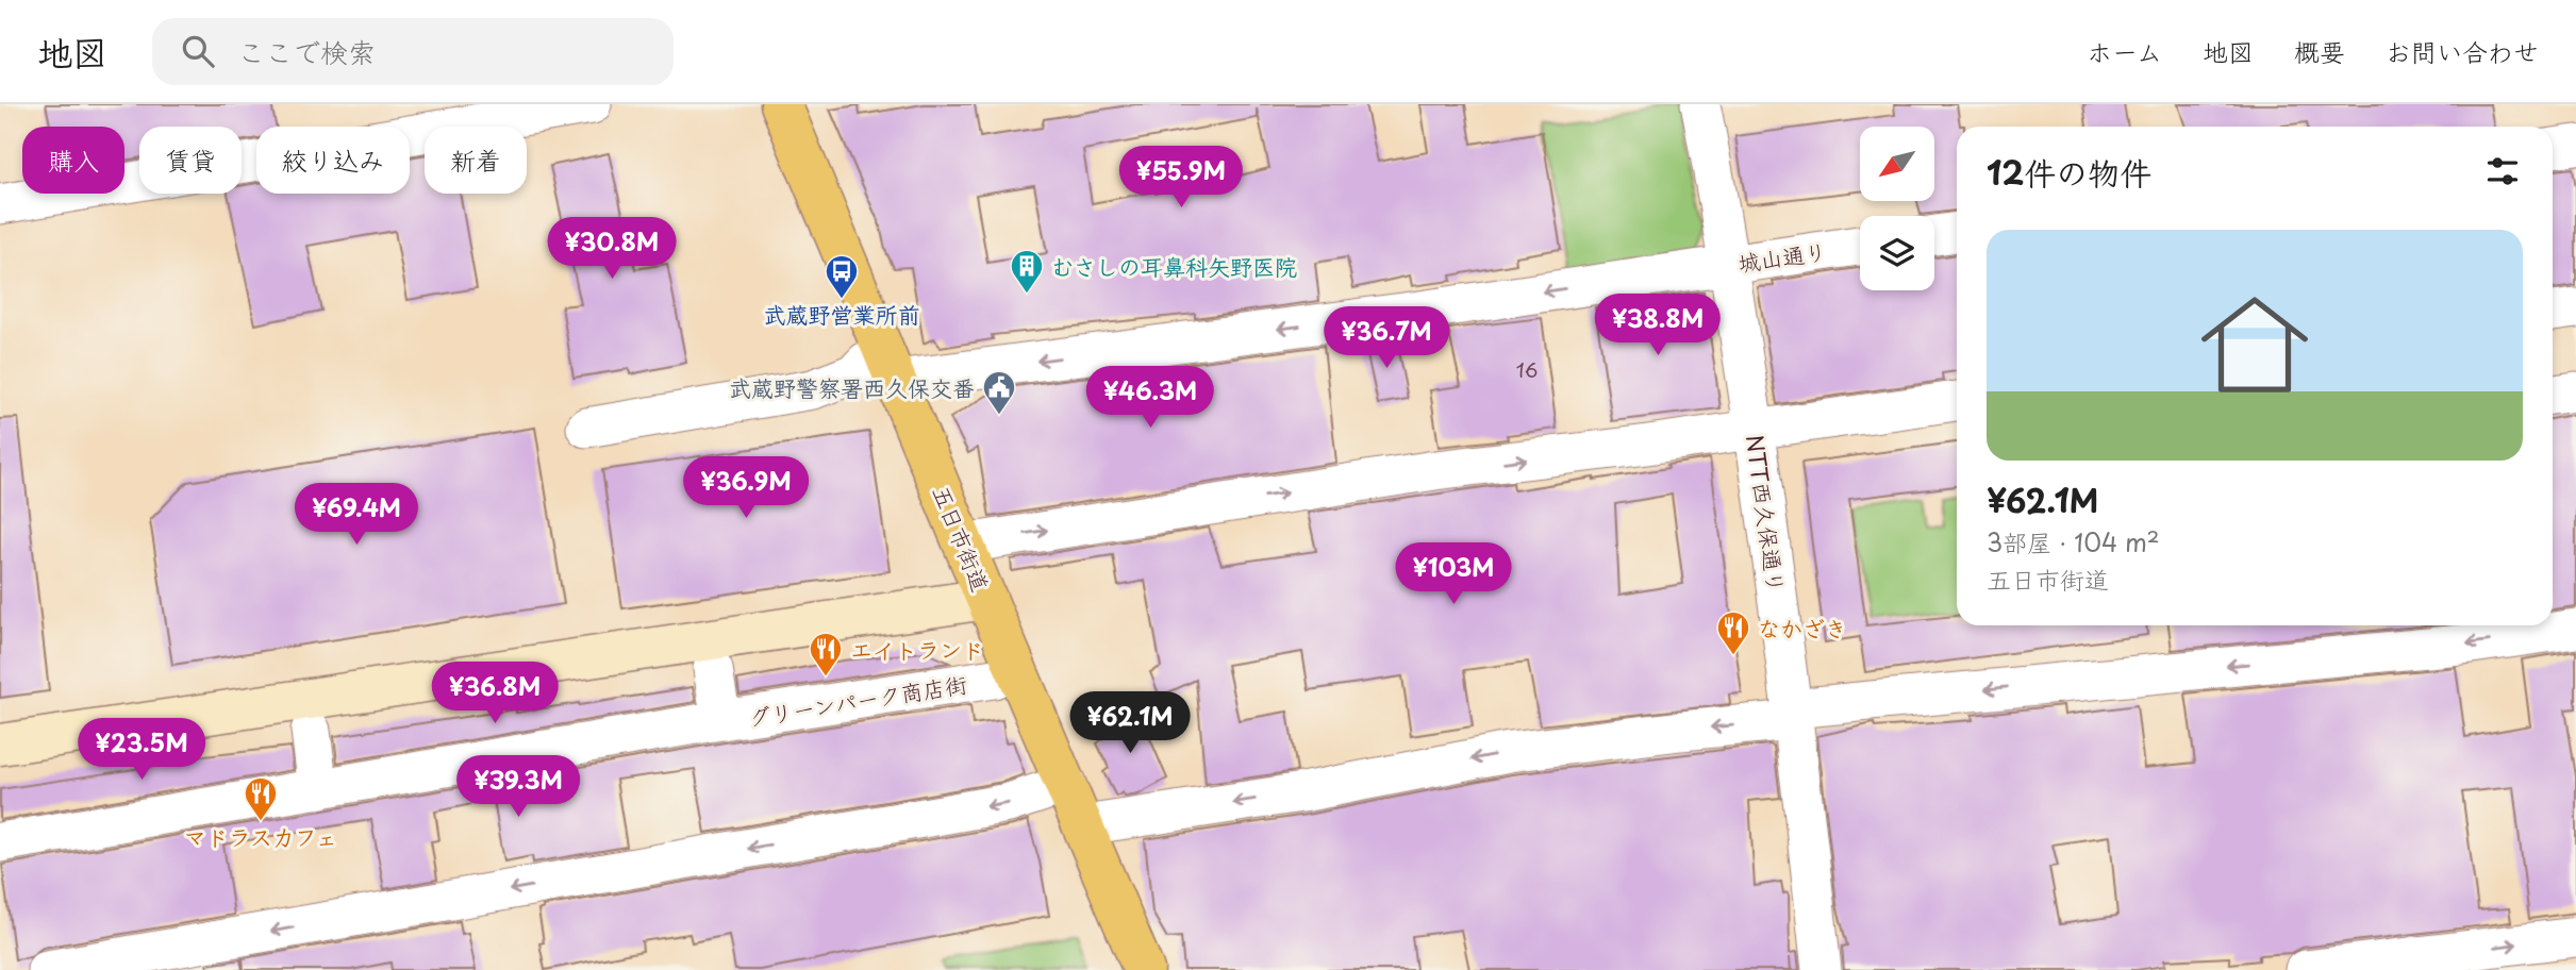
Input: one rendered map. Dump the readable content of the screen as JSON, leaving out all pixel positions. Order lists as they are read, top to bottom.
{
  "streets": {
    "main road": ["五日市街道"],
    "street": ["城山通り", "NTT西久保通り", "グリーンパーク商店街"]
  },
  "crossings": [
    ["城山通り", "NTT西久保通り"],
    ["城山通り", "五日市街道"]
  ],
  "places": {
    "building": ["むさしの耳鼻科矢野医院"],
    "bus stop": ["武蔵野営業所前"],
    "public building": ["武蔵野警察署西久保交番"],
    "restaurant": ["なかざき", "エイトランド", "マドラスカフェ"]
  },
  "house_numbers": ["16"],
  "north": "bottom left",
  "page": {
    "header": "地図",
    "search": "ここで検索",
    "nav": [
      "ホーム",
      "地図",
      "概要",
      "お問い合わせ"
    ],
    "chip": [
      "購入",
      "賃貸",
      "絞り込み",
      "新着"
    ],
    "heading": "12件の物件",
    "price": [
      "¥55.9M",
      "¥30.8M",
      "¥38.8M",
      "¥36.7M",
      "¥46.3M",
      "¥36.9M",
      "¥69.4M",
      "¥103M",
      "¥36.8M",
      "¥62.1M",
      "¥23.5M",
      "¥39.3M"
    ],
    "list": [
      {
        "name": "¥62.1M",
        "note": "3部屋 · 104 m² · 五日市街道"
      }
    ]
  }
}
